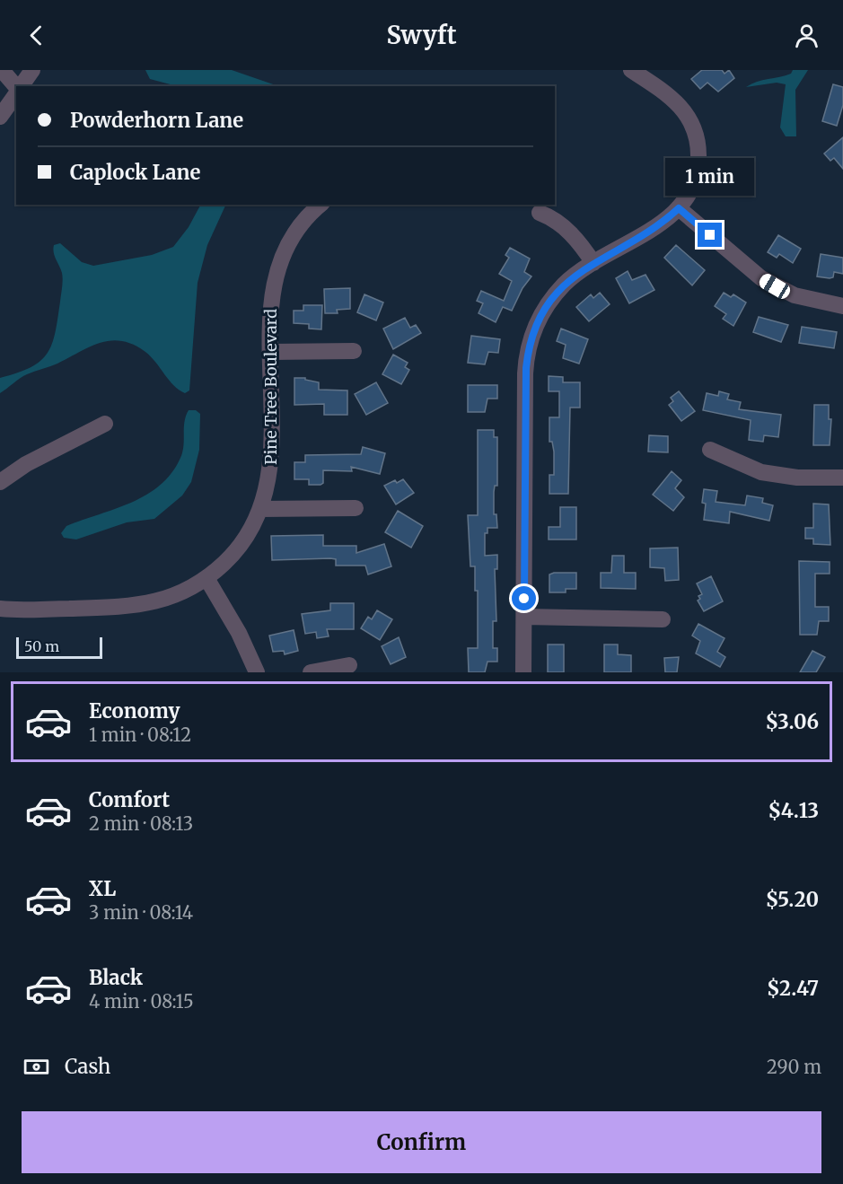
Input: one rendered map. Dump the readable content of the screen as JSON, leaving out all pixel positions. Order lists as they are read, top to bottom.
{
  "streets": {
    "street": ["Pine Tree Boulevard"]
  },
  "scale_bar": "50 m",
  "page": {
    "header": "Swyft",
    "banner": ["Powderhorn Lane", "Caplock Lane"],
    "bubble": "1 min",
    "scale": "50 m",
    "list": [
      {
        "name": "Economy",
        "note": "1 min · 08:12",
        "value": "$3.06"
      },
      {
        "name": "Comfort",
        "note": "2 min · 08:13",
        "value": "$4.13"
      },
      {
        "name": "XL",
        "note": "3 min · 08:14",
        "value": "$5.20"
      },
      {
        "name": "Black",
        "note": "4 min · 08:15",
        "value": "$2.47"
      }
    ],
    "pay": ["Cash", "290 m"],
    "buttons": "Confirm"
  }
}
